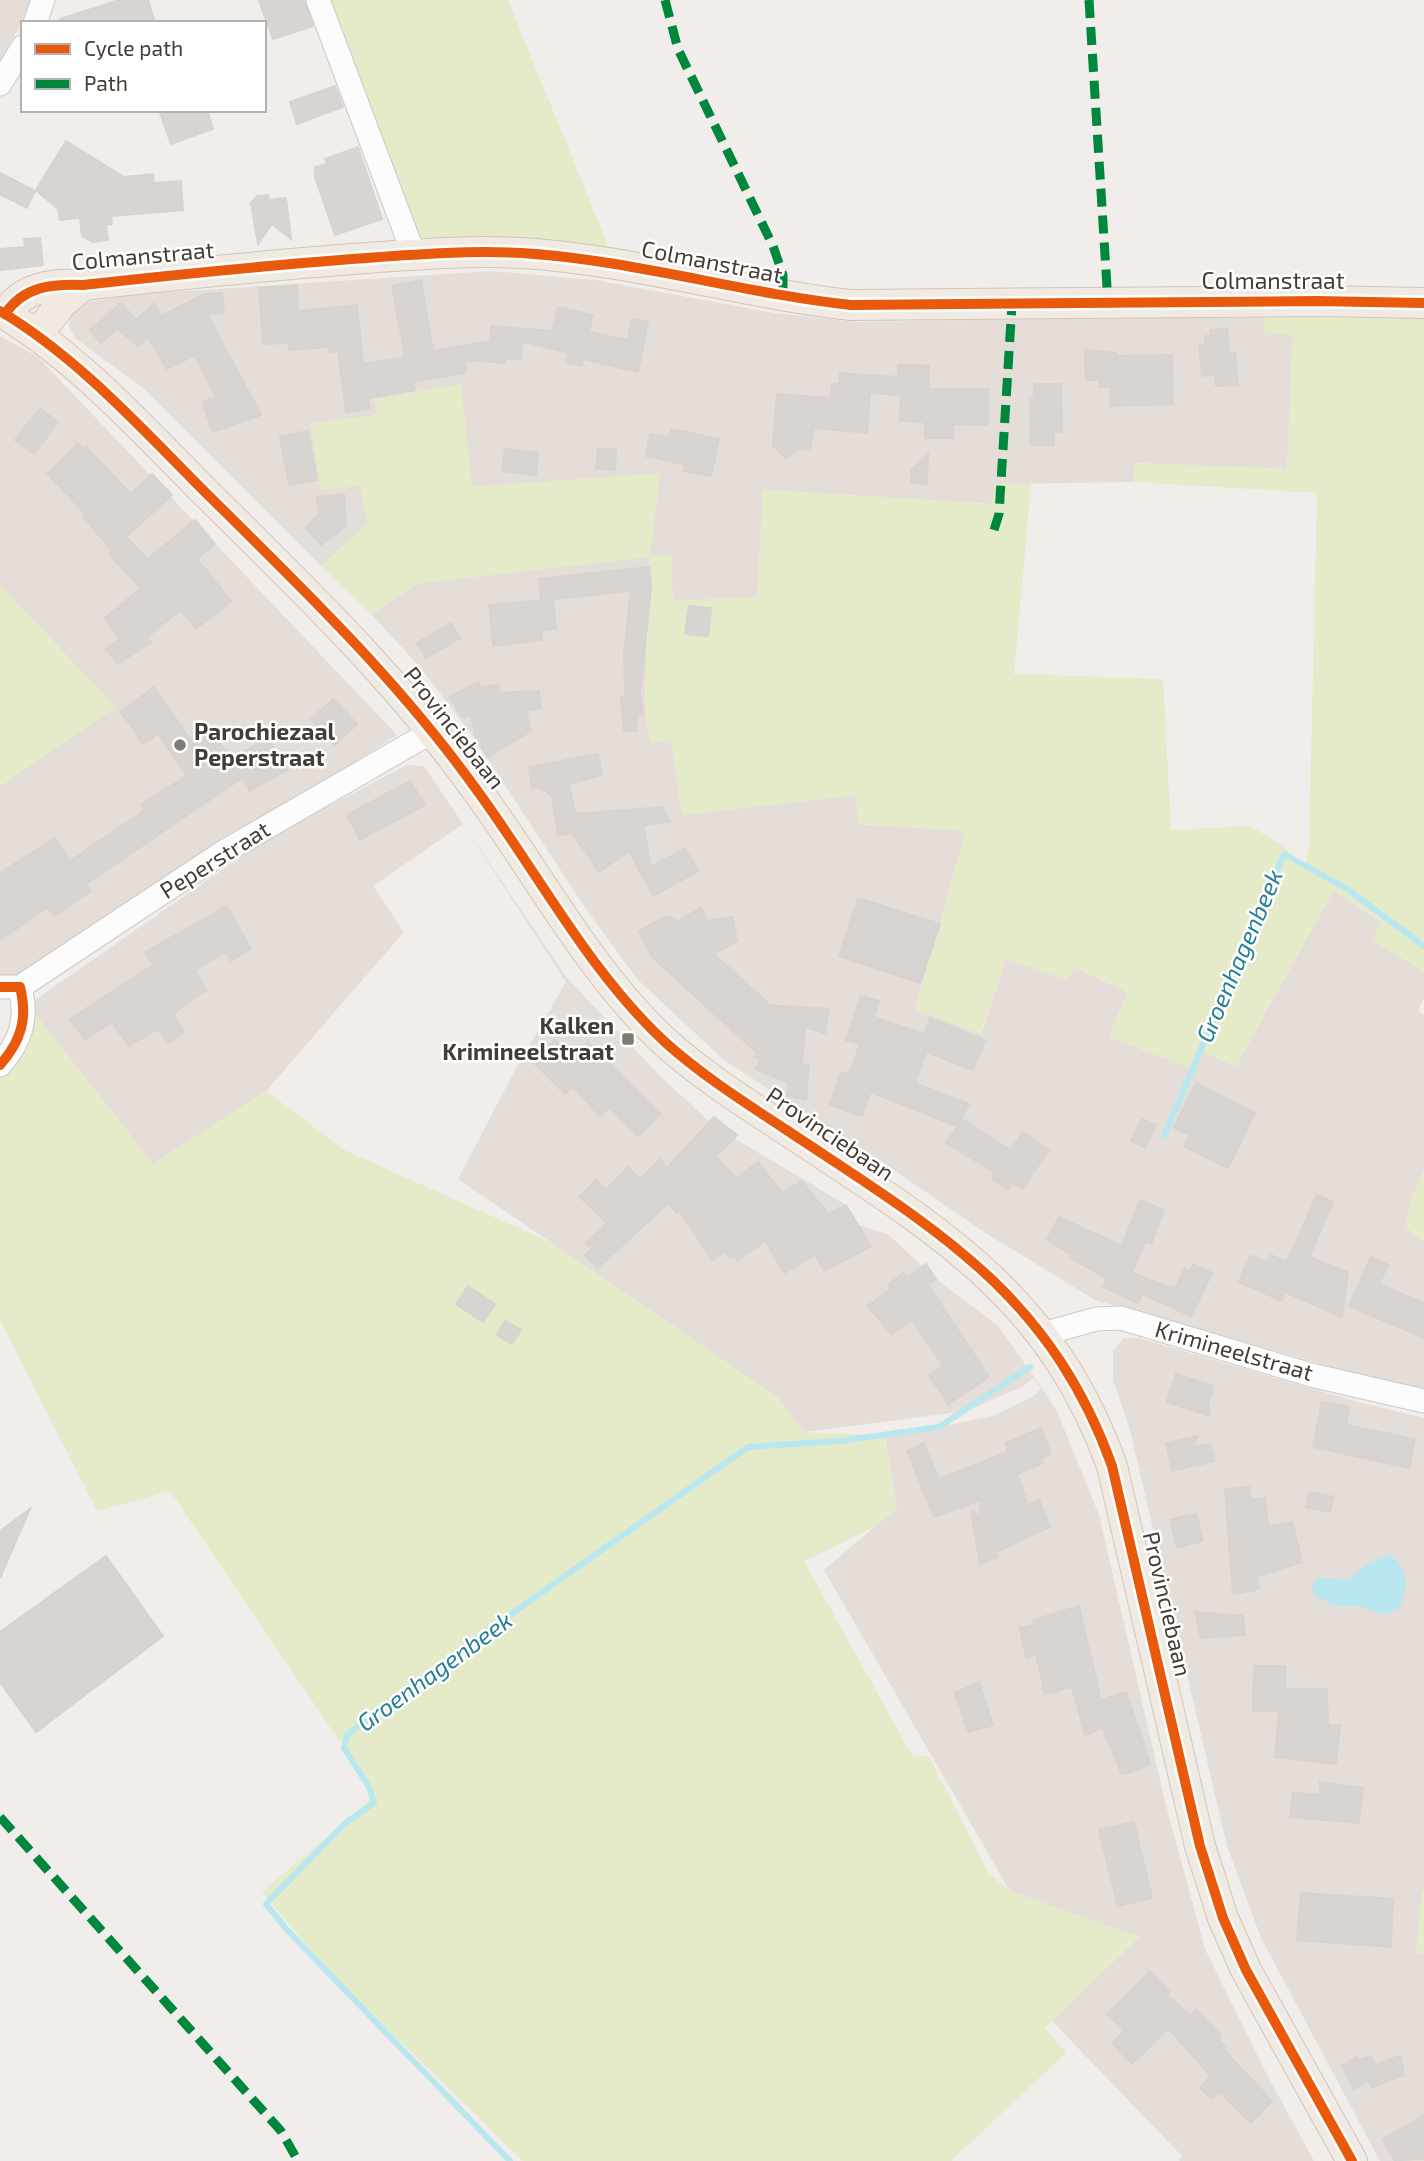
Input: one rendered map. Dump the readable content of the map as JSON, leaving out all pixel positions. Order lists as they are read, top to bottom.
{
  "streets": {
    "main road": ["Colmanstraat", "Provinciebaan"],
    "street": ["Peperstraat", "Krimineelstraat"]
  },
  "crossings": [
    ["Colmanstraat", "Provinciebaan"],
    ["Provinciebaan", "Peperstraat"],
    ["Provinciebaan", "Krimineelstraat"]
  ],
  "water": ["Groenhagenbeek"],
  "places": {
    "other": ["Parochiezaal Peperstraat"],
    "transit": ["Kalken Krimineelstraat"]
  },
  "legend": ["Cycle path", "Path"]
}
